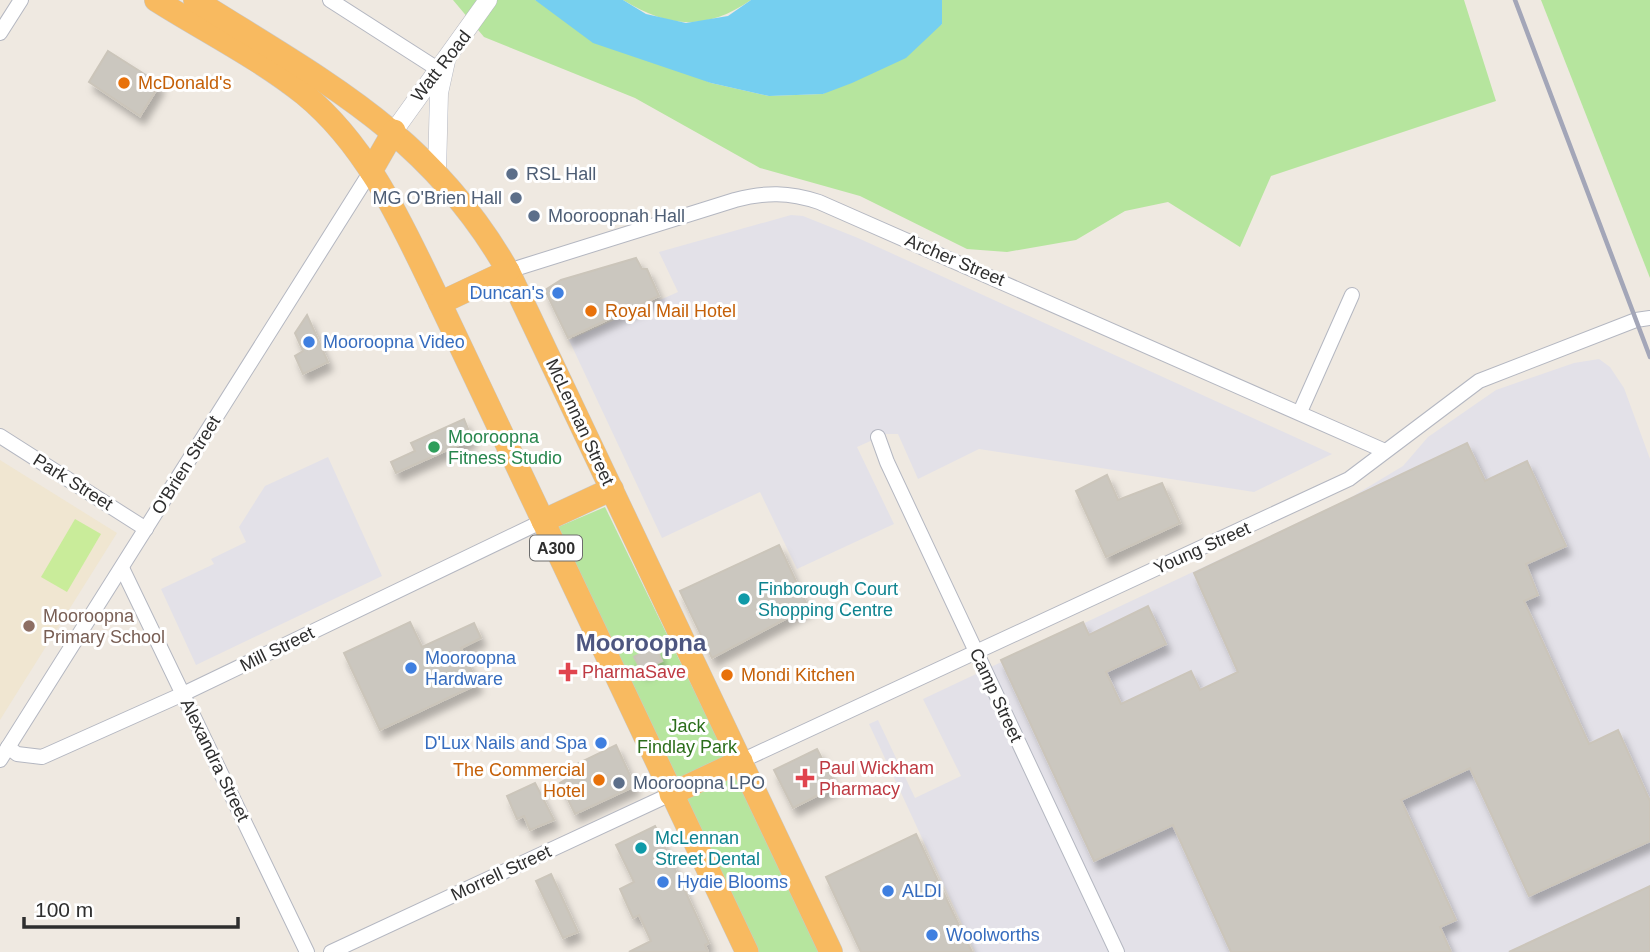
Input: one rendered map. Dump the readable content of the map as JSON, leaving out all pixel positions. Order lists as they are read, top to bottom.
{
  "streets": {
    "highway": ["McLennan Street", "A300"],
    "street": [
      "Watt Road",
      "Archer Street",
      "O'Brien Street",
      "Park Street",
      "Young Street",
      "Mill Street",
      "Camp Street",
      "Alexandra Street",
      "Morrell Street"
    ]
  },
  "crossings": [
    ["Watt Road", "McLennan Street"],
    ["Archer Street", "McLennan Street"],
    ["Archer Street", "Young Street"],
    ["McLennan Street", "Young Street"],
    ["O'Brien Street", "Park Street"],
    ["O'Brien Street", "A300"],
    ["O'Brien Street", "Mill Street"],
    ["O'Brien Street", "Alexandra Street"],
    ["A300", "Mill Street"],
    ["A300", "Morrell Street"],
    ["Young Street", "Camp Street"],
    ["Mill Street", "Alexandra Street"]
  ],
  "districts": ["Mooroopna"],
  "parks": ["Jack Findlay Park"],
  "places": {
    "other": [
      "McDonald's",
      "RSL Hall",
      "MG O'Brien Hall",
      "Mooroopnah Hall",
      "Duncan's",
      "Royal Mail Hotel",
      "Mooroopna Video",
      "Mooroopna Fitness Studio",
      "Finborough Court Shopping Centre",
      "Mooroopna Primary School",
      "Mooroopna Hardware",
      "Mondi Kitchen",
      "D'Lux Nails and Spa",
      "The Commercial Hotel",
      "Mooroopna LPO",
      "McLennan Street Dental",
      "Hydie Blooms",
      "ALDI",
      "Woolworths"
    ],
    "health": ["PharmaSave", "Paul Wickham Pharmacy"]
  },
  "scale_bar": "100 m"
}
